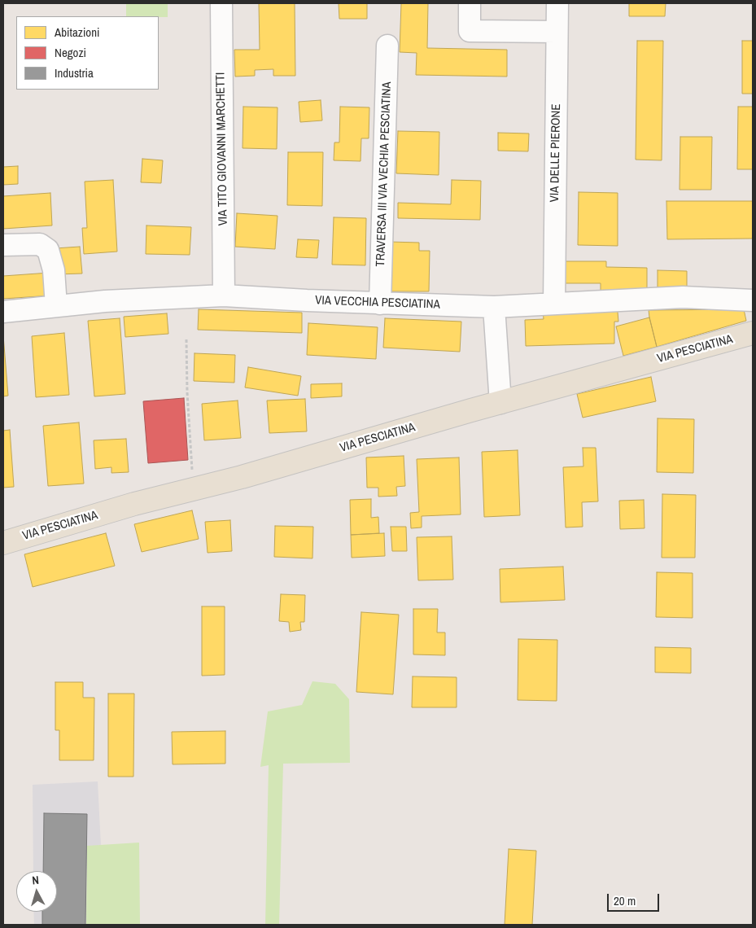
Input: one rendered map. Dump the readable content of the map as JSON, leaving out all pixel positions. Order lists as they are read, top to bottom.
{
  "streets": {
    "main road": ["VIA PESCIATINA"],
    "street": [
      "VIA TITO GIOVANNI MARCHETTI",
      "VIA DELLE PIERONE",
      "TRAVERSA III VIA VECHIA PESCIATINA",
      "VIA VECCHIA PESCIATINA"
    ]
  },
  "crossings": [
    ["VIA TITO GIOVANNI MARCHETTI", "VIA VECCHIA PESCIATINA"],
    ["VIA DELLE PIERONE", "VIA VECCHIA PESCIATINA"],
    ["TRAVERSA III VIA VECHIA PESCIATINA", "VIA VECCHIA PESCIATINA"]
  ],
  "legend": ["Abitazioni", "Negozi", "Industria"],
  "scale_bar": "20 m",
  "north": "top"
}
